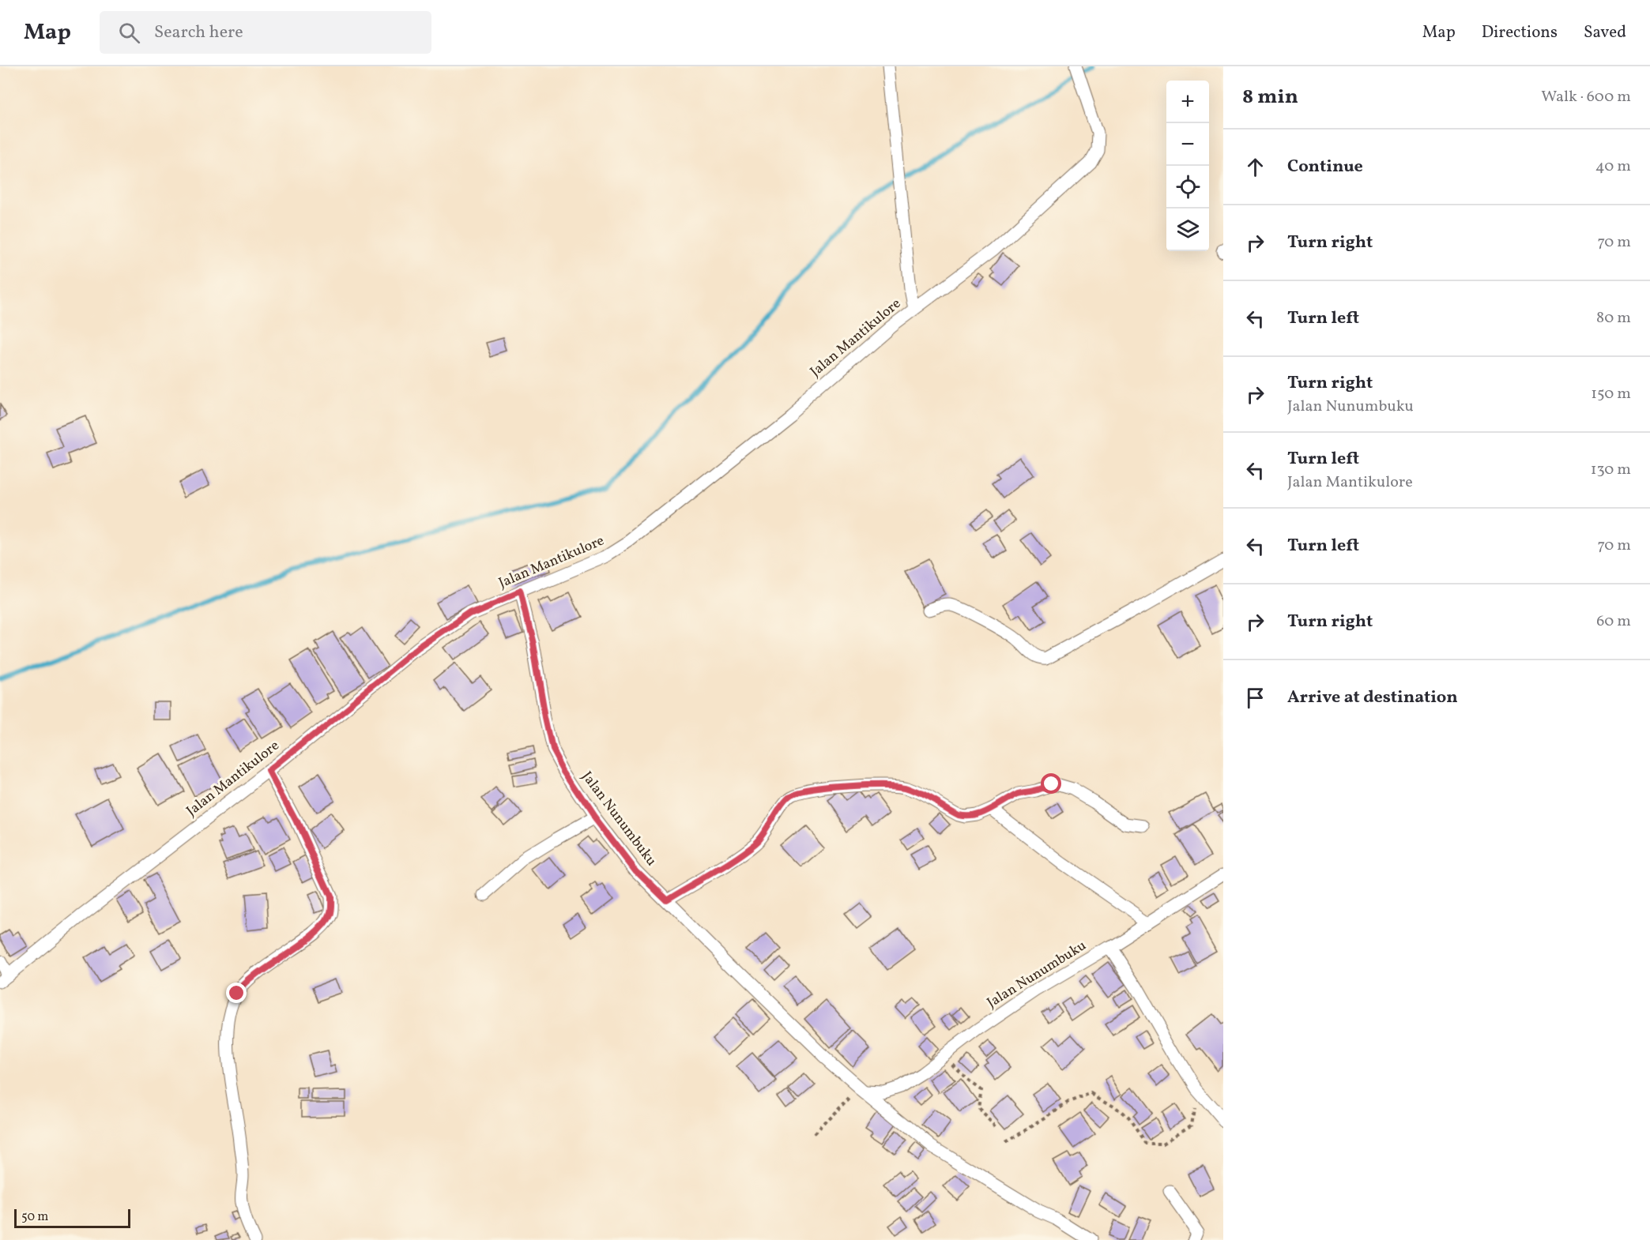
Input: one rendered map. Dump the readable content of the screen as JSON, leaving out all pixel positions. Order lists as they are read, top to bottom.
{
  "streets": {
    "street": ["Jalan Mantikulore", "Jalan Nunumbuku"]
  },
  "crossings": [
    ["Jalan Mantikulore", "Jalan Nunumbuku"]
  ],
  "scale_bar": "50 m",
  "page": {
    "header": "Map",
    "search": "Search here",
    "nav": ["Map", "Directions", "Saved"],
    "heading": ["8 min", "Walk · 600 m"],
    "map_buttons": ["+", "−"],
    "list": [
      ["Continue", "40 m"],
      ["Turn right", "70 m"],
      ["Turn left", "80 m"],
      ["Turn right", "Jalan Nunumbuku", "150 m"],
      ["Turn left", "Jalan Mantikulore", "130 m"],
      ["Turn left", "70 m"],
      ["Turn right", "60 m"],
      "Arrive at destination"
    ],
    "scale": "50 m"
  }
}
